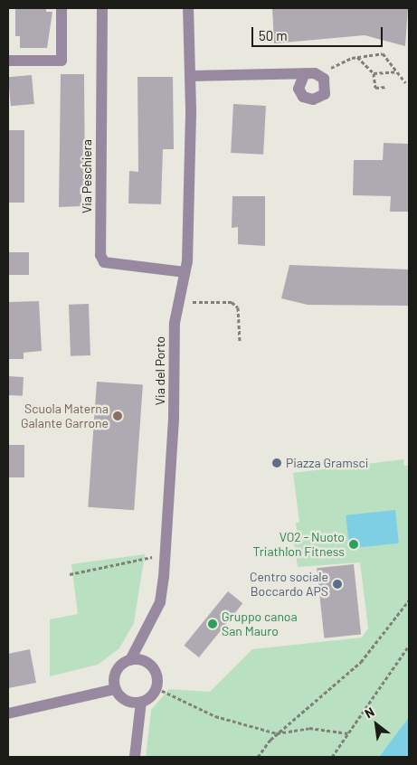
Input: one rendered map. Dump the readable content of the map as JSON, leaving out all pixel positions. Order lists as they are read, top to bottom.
{
  "streets": {
    "street": ["Via Peschiera", "Via del Porto"]
  },
  "crossings": [
    ["Via Peschiera", "Via del Porto"]
  ],
  "places": [
    "Scuola Materna Galante Garrone",
    "Piazza Gramsci",
    "VO2 - Nuoto Triathlon Fitness",
    "Centro sociale Boccardo APS",
    "Gruppo canoa San Mauro"
  ],
  "scale_bar": "50 m",
  "north": "top left"
}
